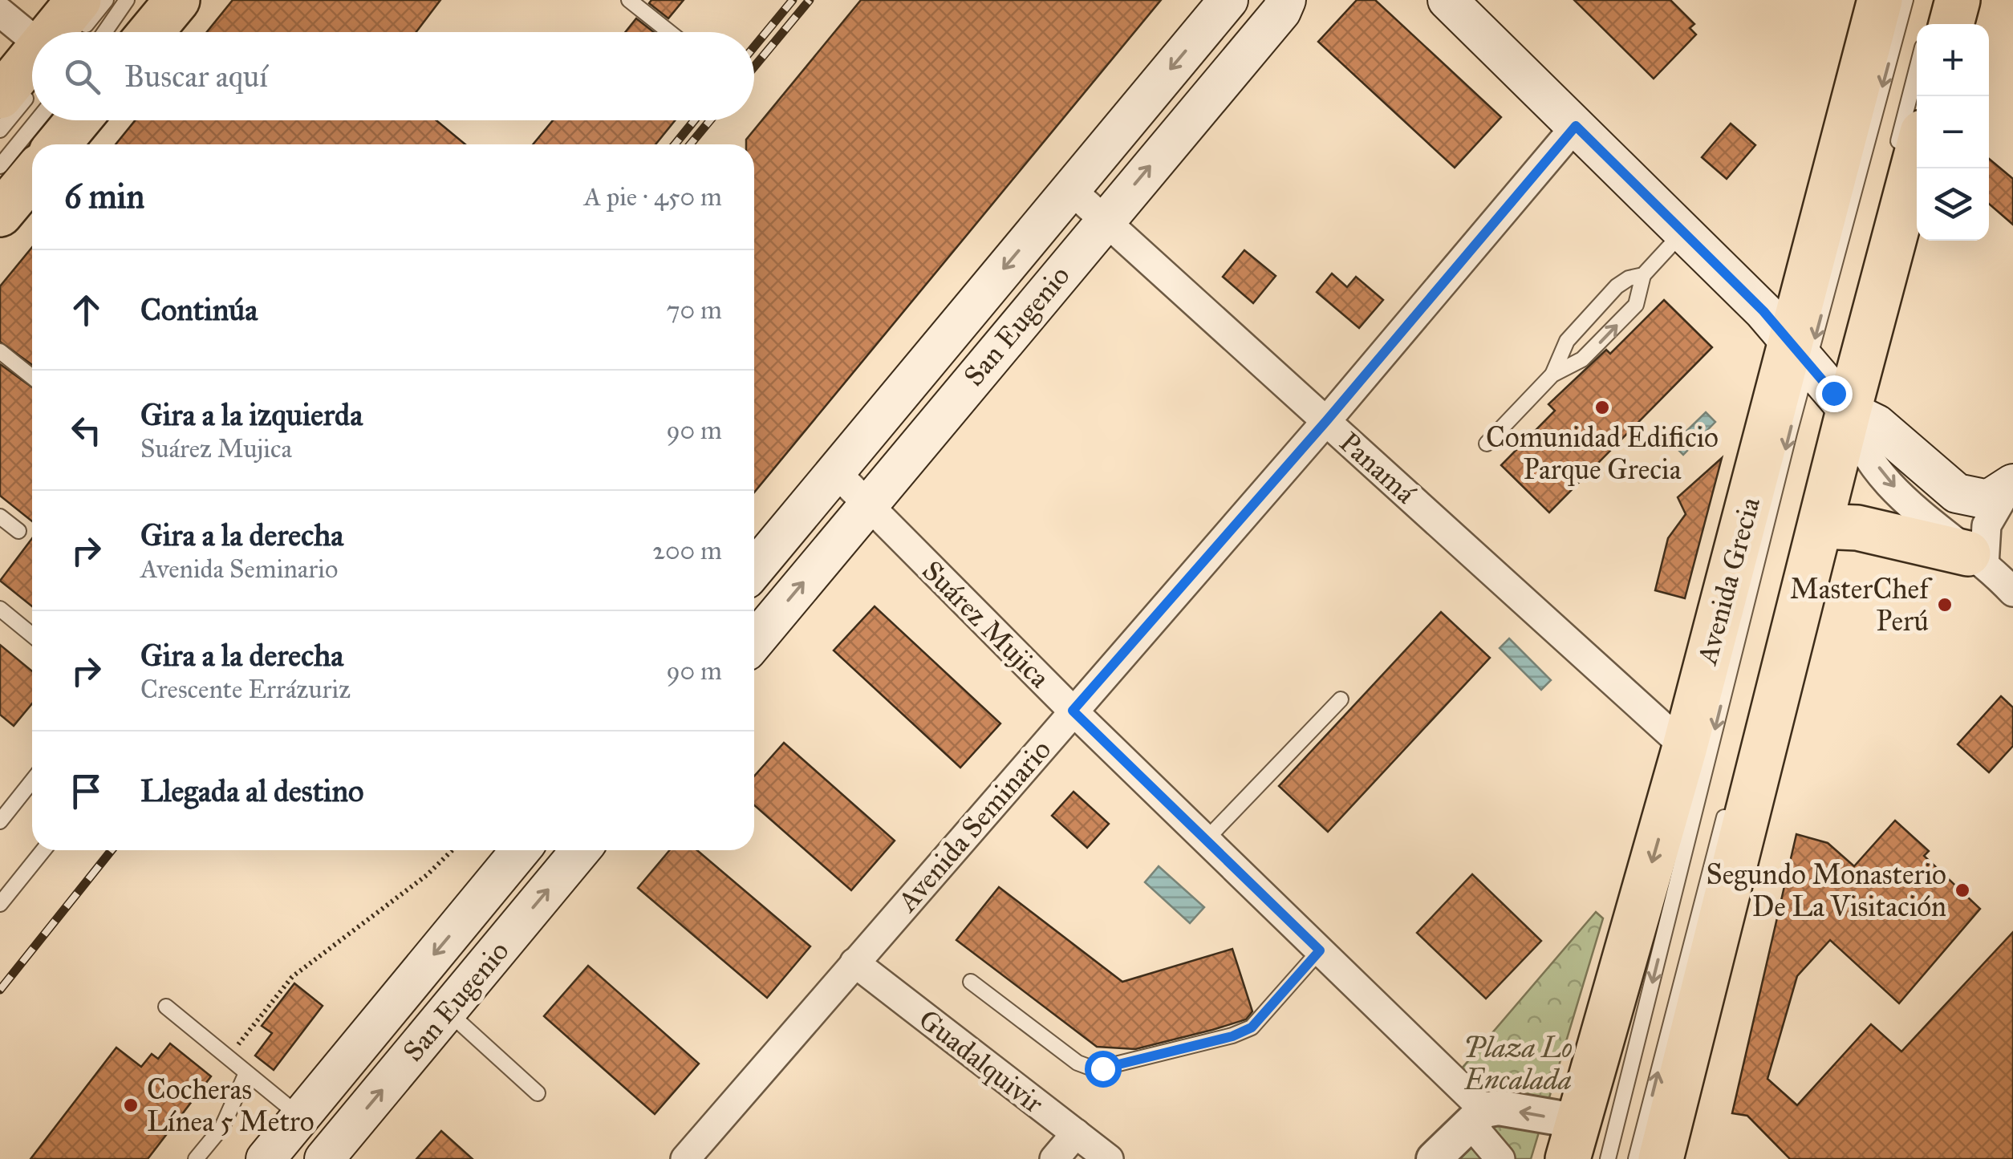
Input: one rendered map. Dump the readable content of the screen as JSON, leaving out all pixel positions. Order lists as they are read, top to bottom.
{
  "streets": {
    "main road": ["San Eugenio", "Avenida Grecia"],
    "street": [
      "Panamá",
      "Suárez Mujica",
      "Avenida Seminario",
      "Guadalquivir"
    ]
  },
  "crossings": [
    ["San Eugenio", "Panamá"],
    ["San Eugenio", "Suárez Mujica"],
    ["Panamá", "Avenida Grecia"],
    ["Panamá", "Avenida Seminario"],
    ["Suárez Mujica", "Avenida Seminario"],
    ["Avenida Seminario", "Guadalquivir"]
  ],
  "parks": ["Plaza Lo Encalada"],
  "places": [
    "Comunidad Edificio Parque Grecia",
    "MasterChef Perú",
    "Segundo Monasterio De La Visitación",
    "Cocheras Línea 5 Metro"
  ],
  "page": {
    "map_buttons": ["+", "−"],
    "search": "Buscar aquí",
    "heading": ["6 min", "A pie · 450 m"],
    "list": [
      ["Continúa", "70 m"],
      ["Gira a la izquierda", "Suárez Mujica", "90 m"],
      ["Gira a la derecha", "Avenida Seminario", "200 m"],
      ["Gira a la derecha", "Crescente Errázuriz", "90 m"],
      "Llegada al destino"
    ]
  }
}
